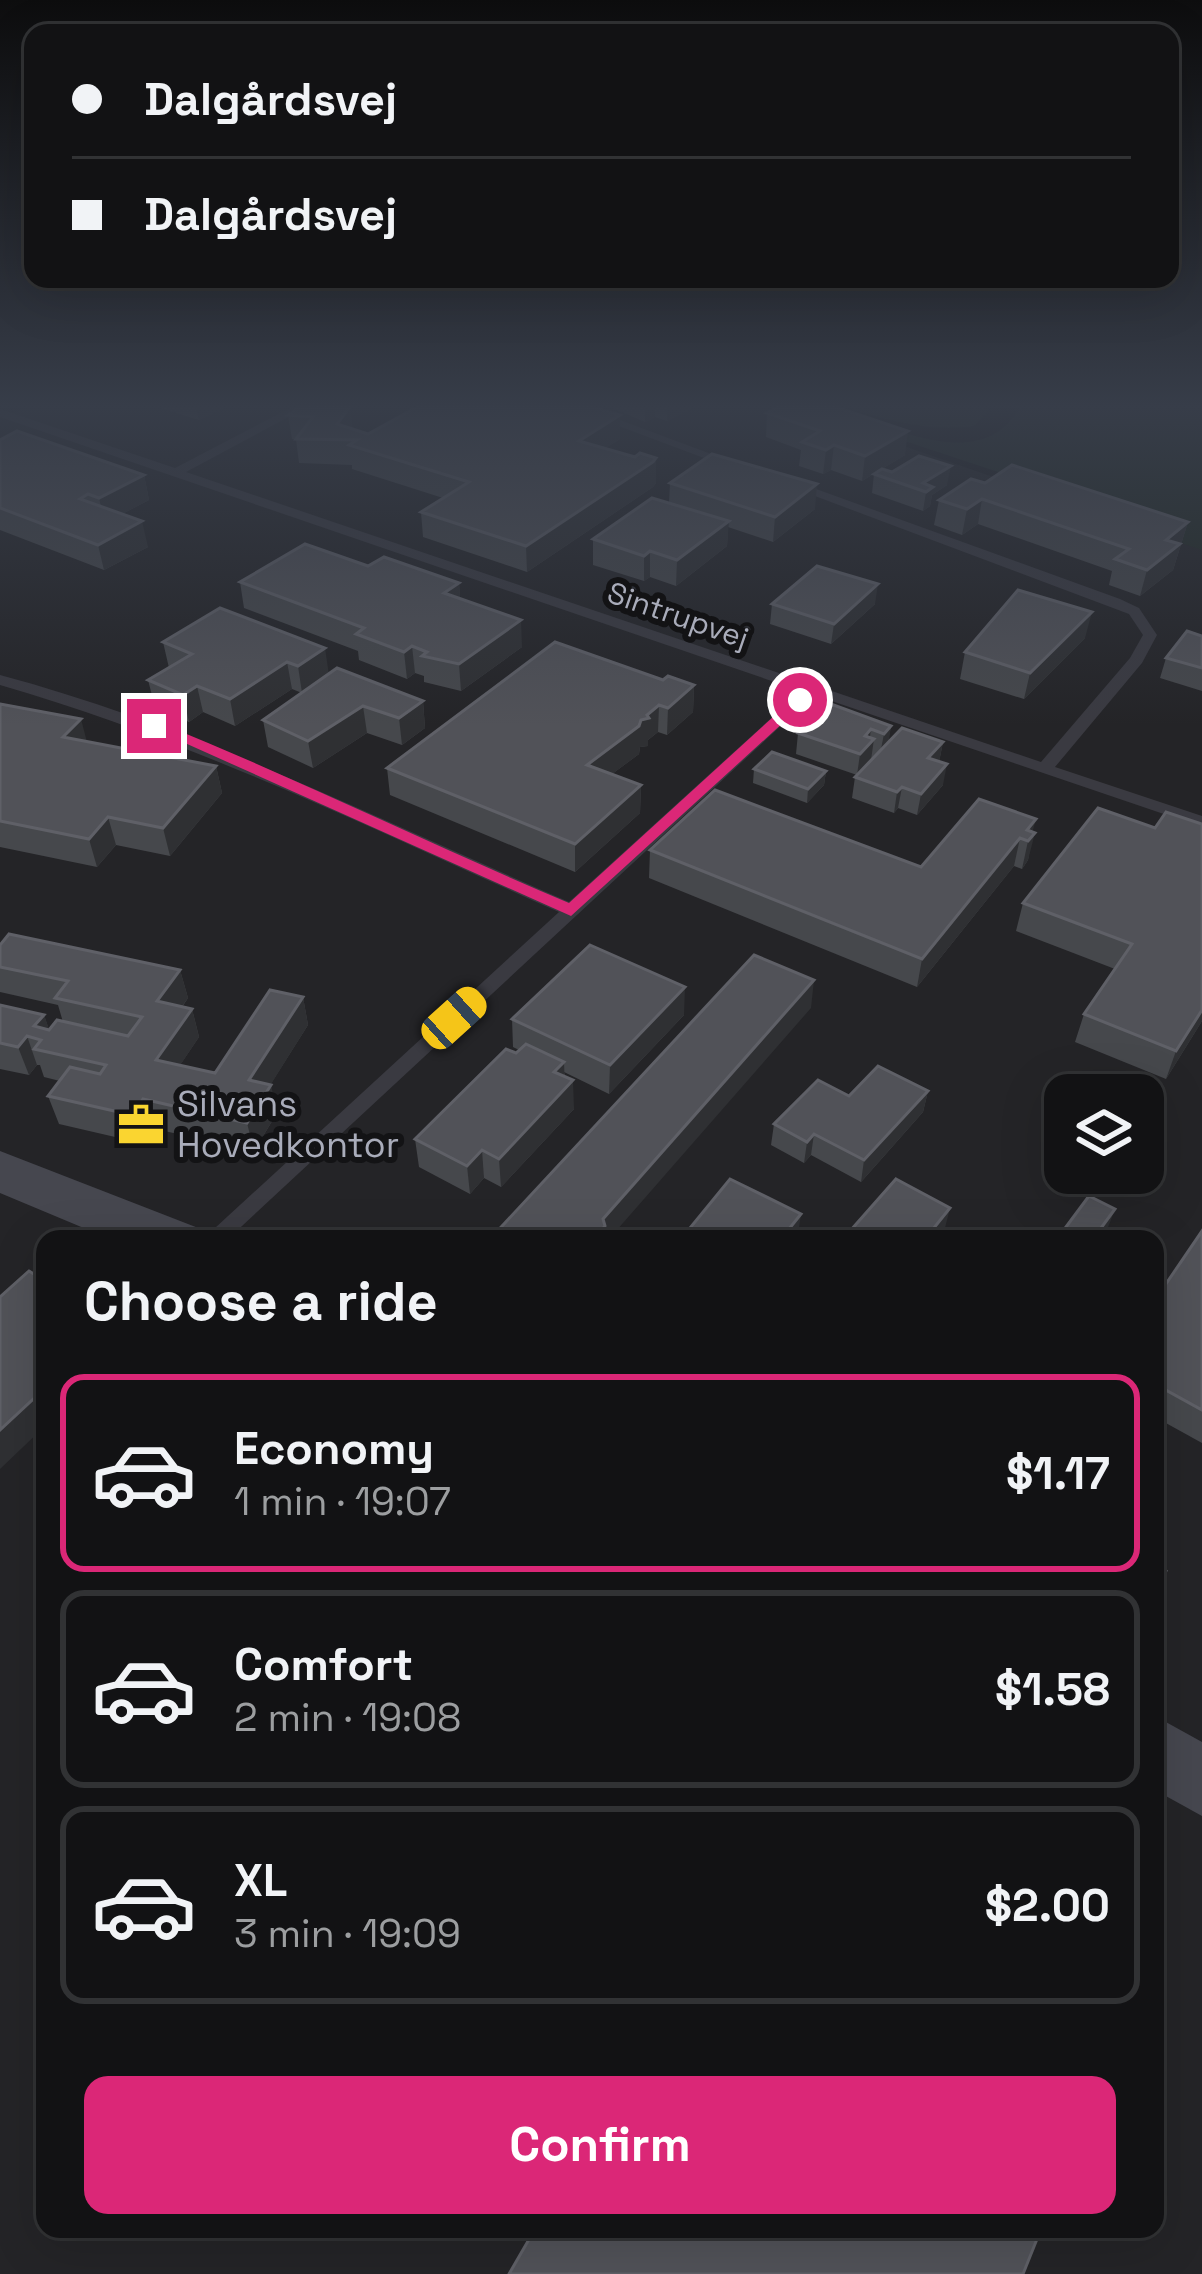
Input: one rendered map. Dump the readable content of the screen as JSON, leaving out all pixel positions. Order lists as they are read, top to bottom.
{
  "streets": {
    "street": ["Sintrupvej"]
  },
  "places": {
    "office": ["Silvans Hovedkontor"]
  },
  "page": {
    "banner": ["Dalgårdsvej", "Dalgårdsvej"],
    "heading": "Choose a ride",
    "list": [
      {
        "name": "Economy",
        "note": "1 min · 19:07",
        "value": "$1.17"
      },
      {
        "name": "Comfort",
        "note": "2 min · 19:08",
        "value": "$1.58"
      },
      {
        "name": "XL",
        "note": "3 min · 19:09",
        "value": "$2.00"
      }
    ],
    "buttons": "Confirm"
  }
}
